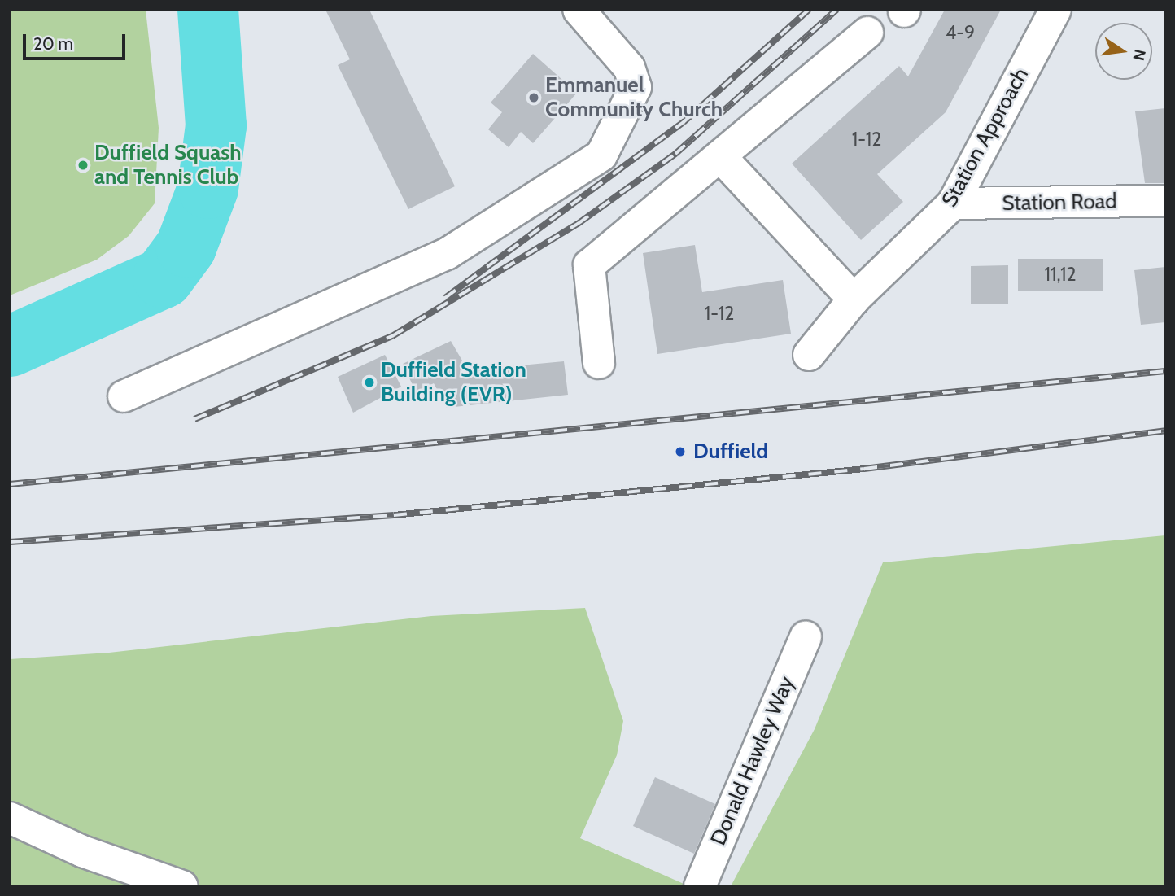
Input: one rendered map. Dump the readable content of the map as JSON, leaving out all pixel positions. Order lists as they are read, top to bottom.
{
  "streets": {
    "street": ["Station Approach", "Station Road", "Donald Hawley Way"]
  },
  "crossings": [
    ["Station Approach", "Station Road"]
  ],
  "places": [
    "Emmanuel Community Church",
    "Duffield Squash and Tennis Club",
    "Duffield Station Building (EVR)",
    "Duffield"
  ],
  "house_numbers": [
    "4-9",
    "1-12",
    "11,12",
    "1-12"
  ],
  "scale_bar": "20 m",
  "north": "right"
}
